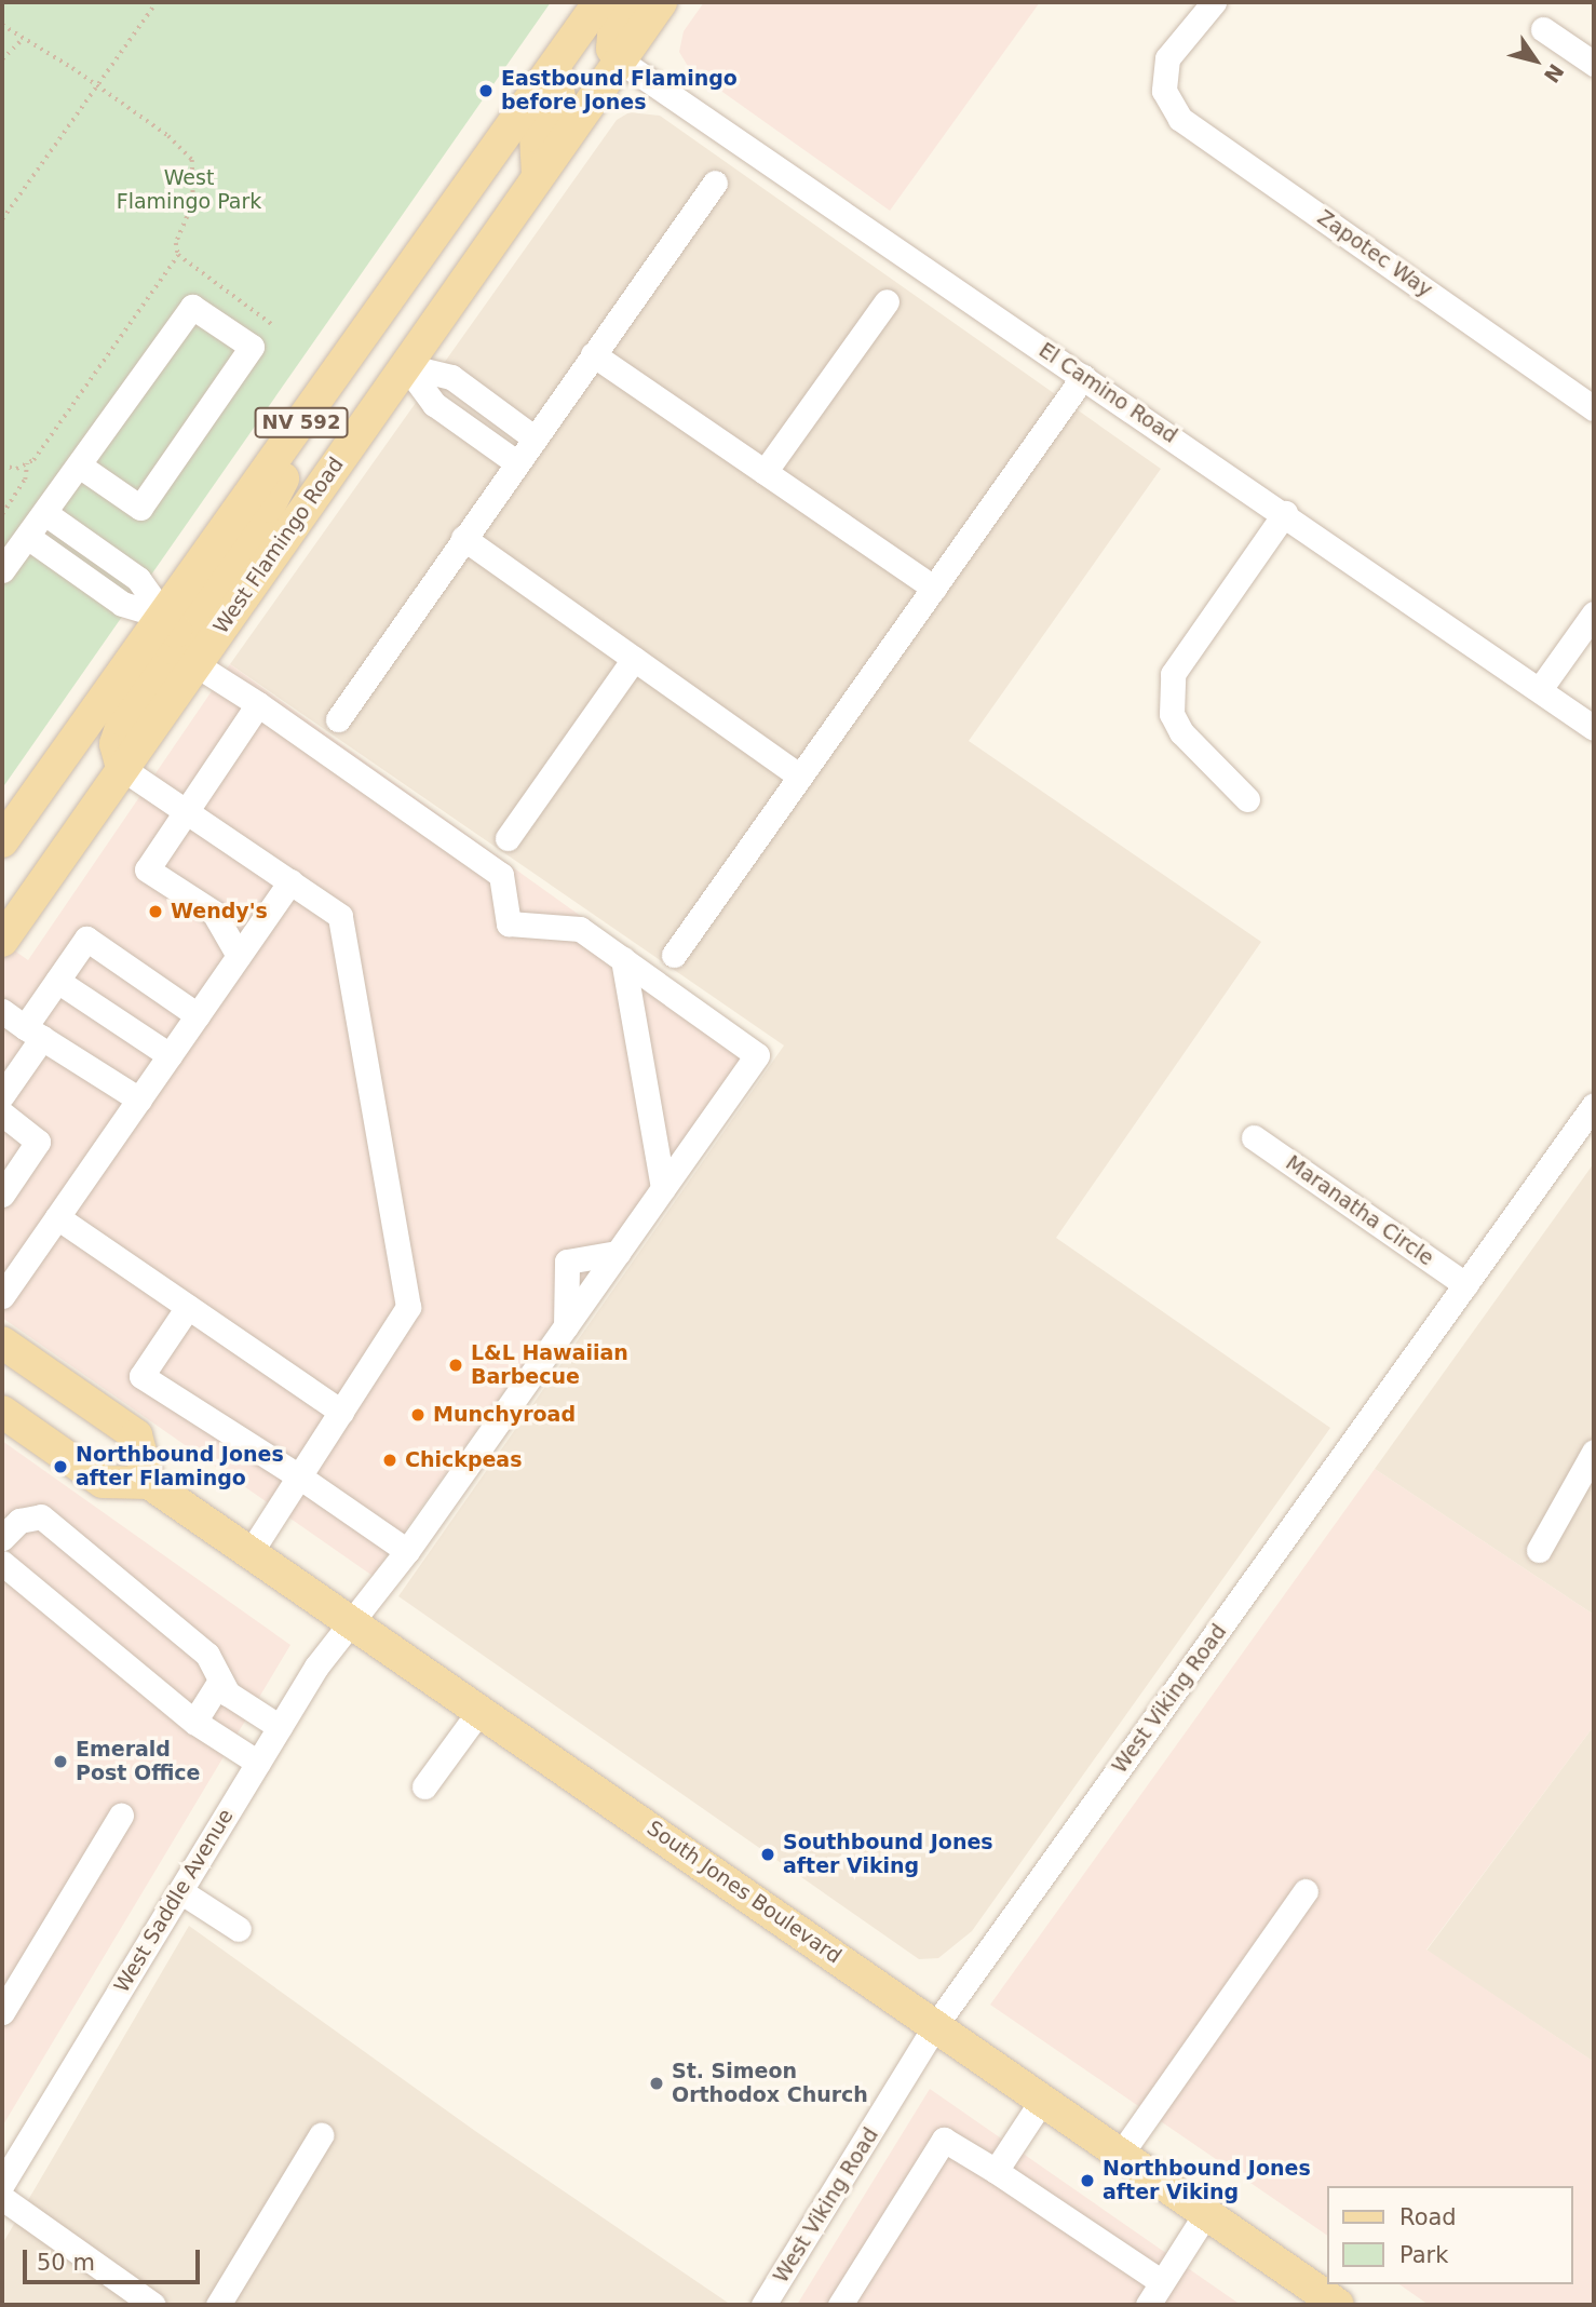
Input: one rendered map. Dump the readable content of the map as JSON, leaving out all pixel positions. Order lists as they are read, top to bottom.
{
  "streets": {
    "main road": ["NV 592", "West Flamingo Road", "South Jones Boulevard"],
    "street": [
      "Zapotec Way",
      "El Camino Road",
      "Maranatha Circle",
      "West Viking Road",
      "West Saddle Avenue"
    ]
  },
  "crossings": [
    ["El Camino Road", "West Flamingo Road"],
    ["Maranatha Circle", "West Viking Road"],
    ["West Viking Road", "South Jones Boulevard"],
    ["South Jones Boulevard", "West Saddle Avenue"]
  ],
  "parks": ["West Flamingo Park"],
  "places": [
    "Eastbound Flamingo before Jones",
    "Wendy's",
    "L&L Hawaiian Barbecue",
    "Munchyroad",
    "Chickpeas",
    "Northbound Jones after Flamingo",
    "Emerald Post Office",
    "Southbound Jones after Viking",
    "St. Simeon Orthodox Church",
    "Northbound Jones after Viking"
  ],
  "legend": ["Road", "Park"],
  "scale_bar": "50 m",
  "north": "bottom right"
}
